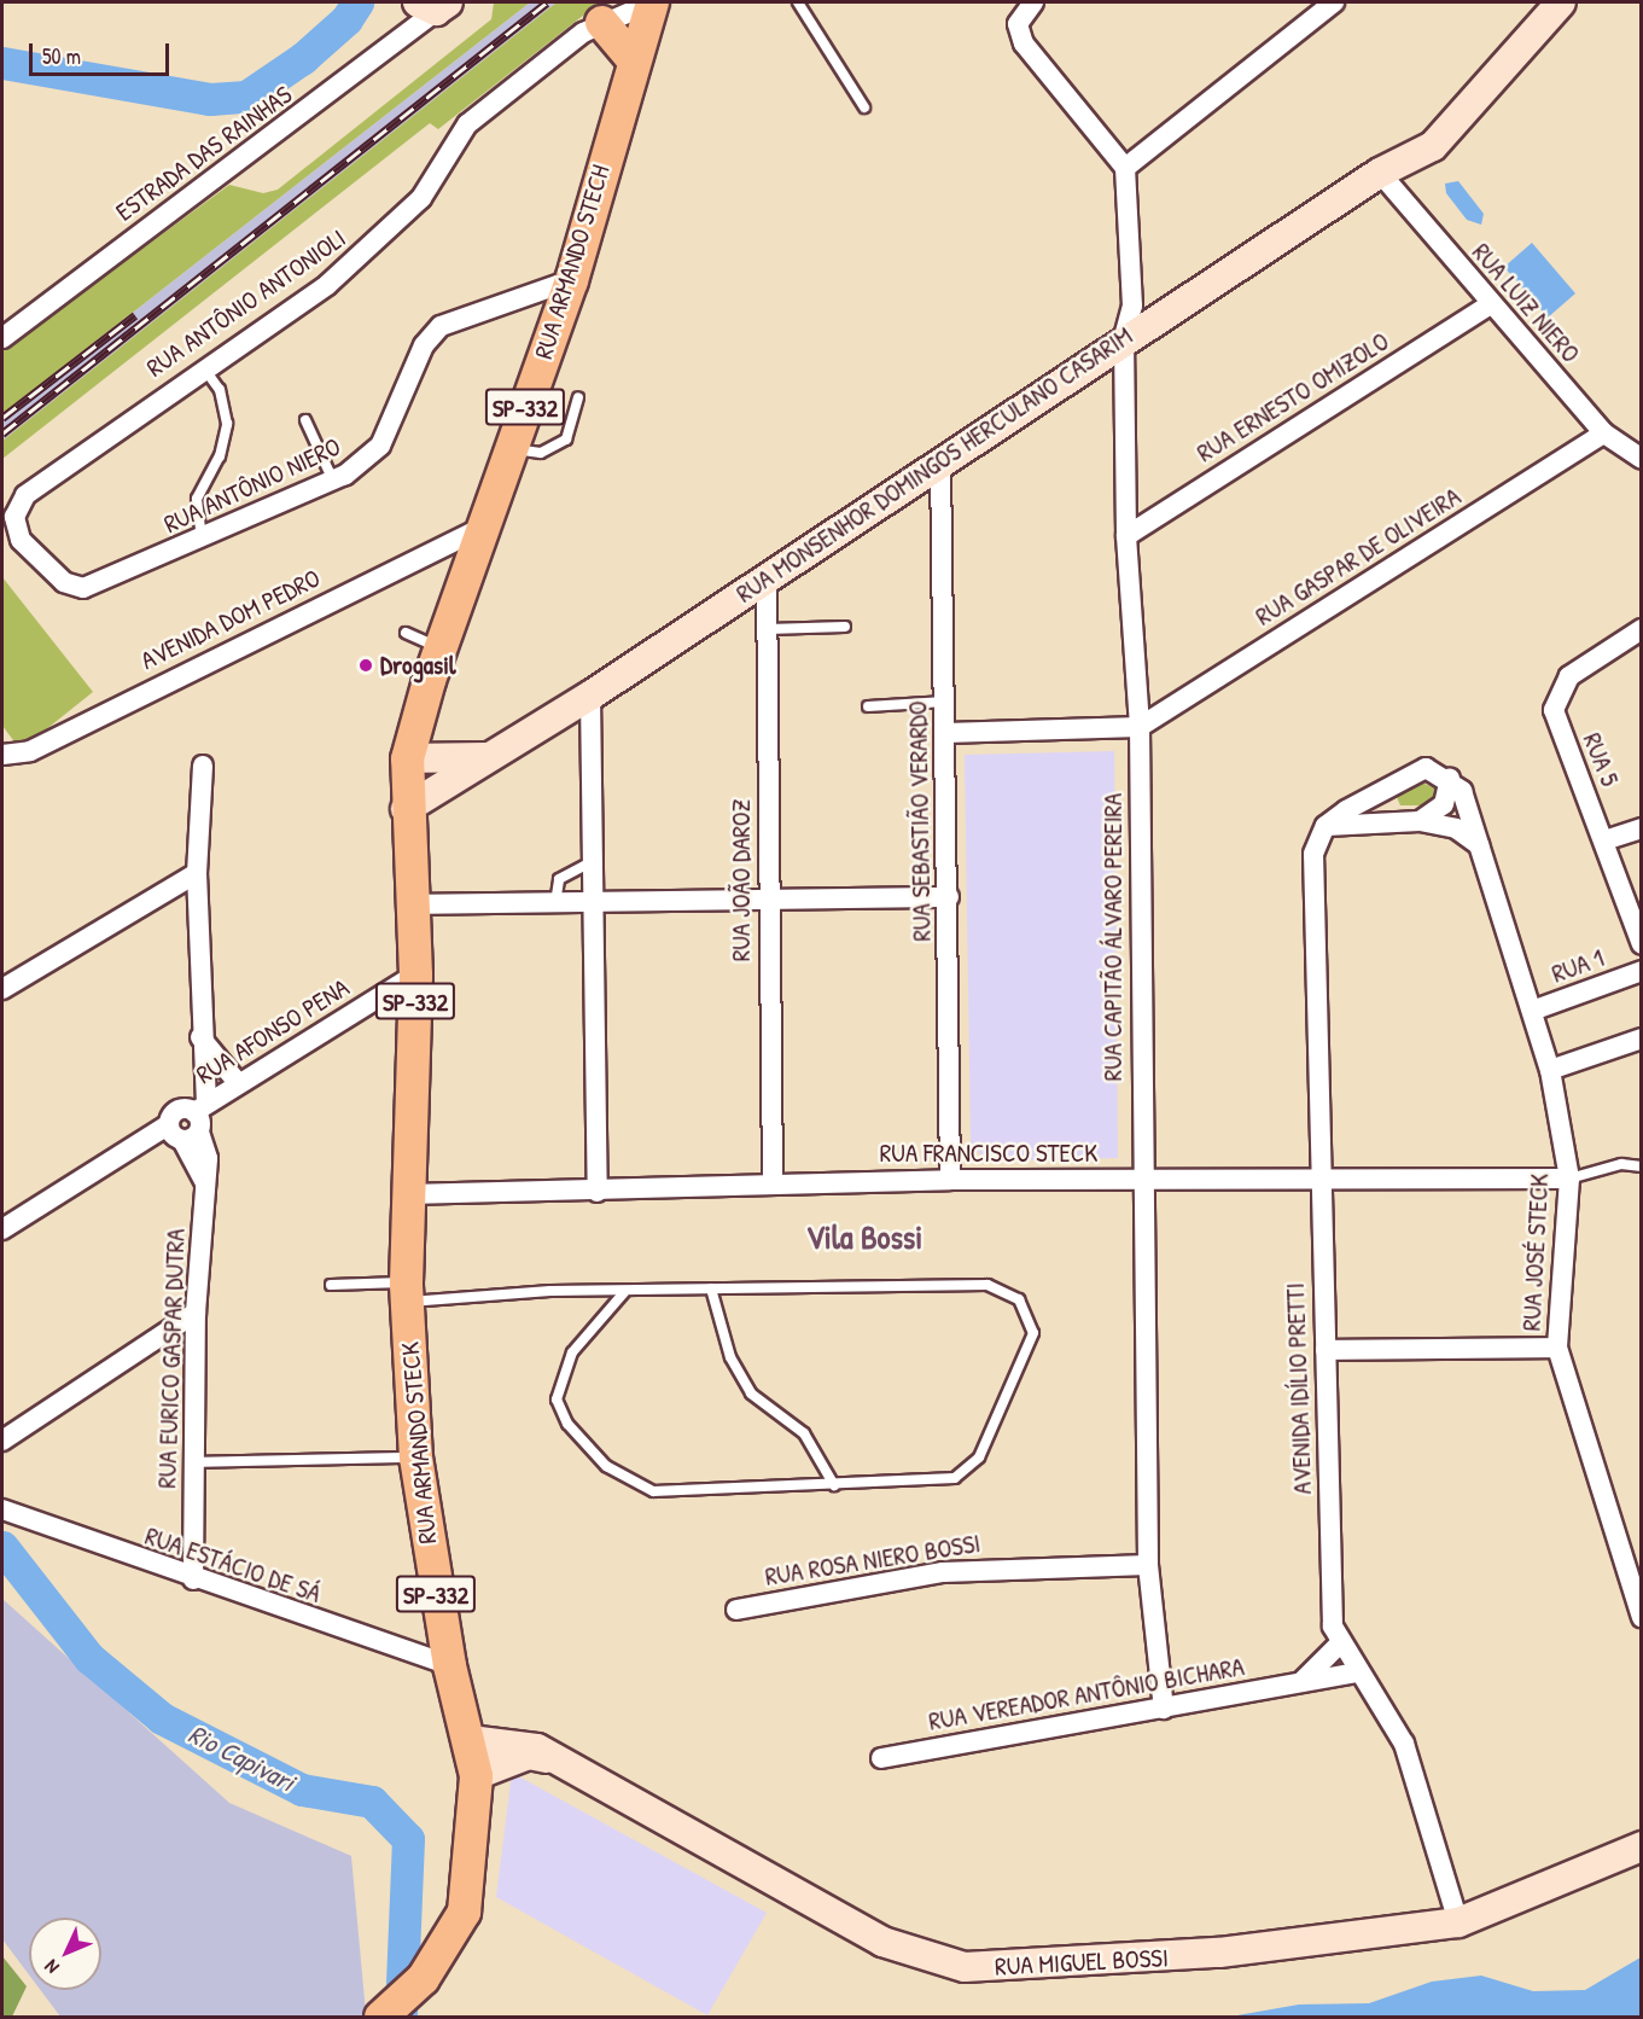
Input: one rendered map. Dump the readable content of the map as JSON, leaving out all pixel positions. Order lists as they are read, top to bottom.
{
  "streets": {
    "main road": [
      "RUA ARMANDO STECH",
      "SP-332",
      "RUA MONSENHOR DOMINGOS HERCULANO CASARIM",
      "RUA ARMANDO STECK",
      "RUA MIGUEL BOSSI"
    ],
    "street": [
      "ESTRADA DAS RAINHAS",
      "RUA ANTÔNIO ANTONIOLI",
      "RUA LUIZ NIERO",
      "RUA ERNESTO OMIZOLO",
      "RUA ANTÔNIO NIERO",
      "RUA GASPAR DE OLIVEIRA",
      "AVENIDA DOM PEDRO",
      "RUA 5",
      "RUA SEBASTIÃO VERARDO",
      "RUA JOÃO DAROZ",
      "RUA CAPITÃO ÁLVARO PEREIRA",
      "RUA 1",
      "RUA AFONSO PENA",
      "RUA FRANCISCO STECK",
      "RUA JOSÉ STECK",
      "RUA EURICO GASPAR DUTRA",
      "AVENIDA IDÍLIO PRETTI",
      "RUA ROSA NIERO BOSSI",
      "RUA ESTÁCIO DE SÁ",
      "RUA VEREADOR ANTÔNIO BICHARA"
    ]
  },
  "crossings": [
    ["RUA ARMANDO STECH", "RUA ANTÔNIO ANTONIOLI"],
    ["RUA ARMANDO STECH", "SP-332"],
    ["RUA ARMANDO STECH", "RUA MONSENHOR DOMINGOS HERCULANO CASARIM"],
    ["RUA ARMANDO STECH", "RUA ANTÔNIO NIERO"],
    ["RUA ARMANDO STECH", "AVENIDA DOM PEDRO"],
    ["RUA ANTÔNIO ANTONIOLI", "RUA ANTÔNIO NIERO"],
    ["RUA LUIZ NIERO", "RUA ERNESTO OMIZOLO"],
    ["RUA LUIZ NIERO", "RUA MONSENHOR DOMINGOS HERCULANO CASARIM"],
    ["RUA LUIZ NIERO", "RUA GASPAR DE OLIVEIRA"],
    ["RUA ERNESTO OMIZOLO", "RUA CAPITÃO ÁLVARO PEREIRA"],
    ["SP-332", "RUA MONSENHOR DOMINGOS HERCULANO CASARIM"],
    ["SP-332", "RUA AFONSO PENA"],
    ["SP-332", "RUA FRANCISCO STECK"],
    ["SP-332", "RUA ARMANDO STECK"],
    ["RUA MONSENHOR DOMINGOS HERCULANO CASARIM", "RUA SEBASTIÃO VERARDO"],
    ["RUA MONSENHOR DOMINGOS HERCULANO CASARIM", "RUA JOÃO DAROZ"],
    ["RUA MONSENHOR DOMINGOS HERCULANO CASARIM", "RUA CAPITÃO ÁLVARO PEREIRA"],
    ["RUA GASPAR DE OLIVEIRA", "RUA CAPITÃO ÁLVARO PEREIRA"],
    ["RUA SEBASTIÃO VERARDO", "RUA FRANCISCO STECK"],
    ["RUA JOÃO DAROZ", "RUA FRANCISCO STECK"],
    ["RUA CAPITÃO ÁLVARO PEREIRA", "RUA FRANCISCO STECK"],
    ["RUA CAPITÃO ÁLVARO PEREIRA", "RUA ROSA NIERO BOSSI"],
    ["RUA CAPITÃO ÁLVARO PEREIRA", "RUA VEREADOR ANTÔNIO BICHARA"],
    ["RUA 1", "RUA JOSÉ STECK"],
    ["RUA AFONSO PENA", "RUA EURICO GASPAR DUTRA"],
    ["RUA FRANCISCO STECK", "RUA JOSÉ STECK"],
    ["RUA FRANCISCO STECK", "AVENIDA IDÍLIO PRETTI"],
    ["RUA FRANCISCO STECK", "RUA ARMANDO STECK"],
    ["RUA EURICO GASPAR DUTRA", "RUA ESTÁCIO DE SÁ"],
    ["AVENIDA IDÍLIO PRETTI", "RUA VEREADOR ANTÔNIO BICHARA"],
    ["AVENIDA IDÍLIO PRETTI", "RUA MIGUEL BOSSI"],
    ["RUA ARMANDO STECK", "RUA ESTÁCIO DE SÁ"],
    ["RUA ARMANDO STECK", "RUA MIGUEL BOSSI"]
  ],
  "districts": ["Vila Bossi"],
  "water": ["Rio Capivari"],
  "places": ["Drogasil"],
  "scale_bar": "50 m",
  "north": "bottom left"
}
